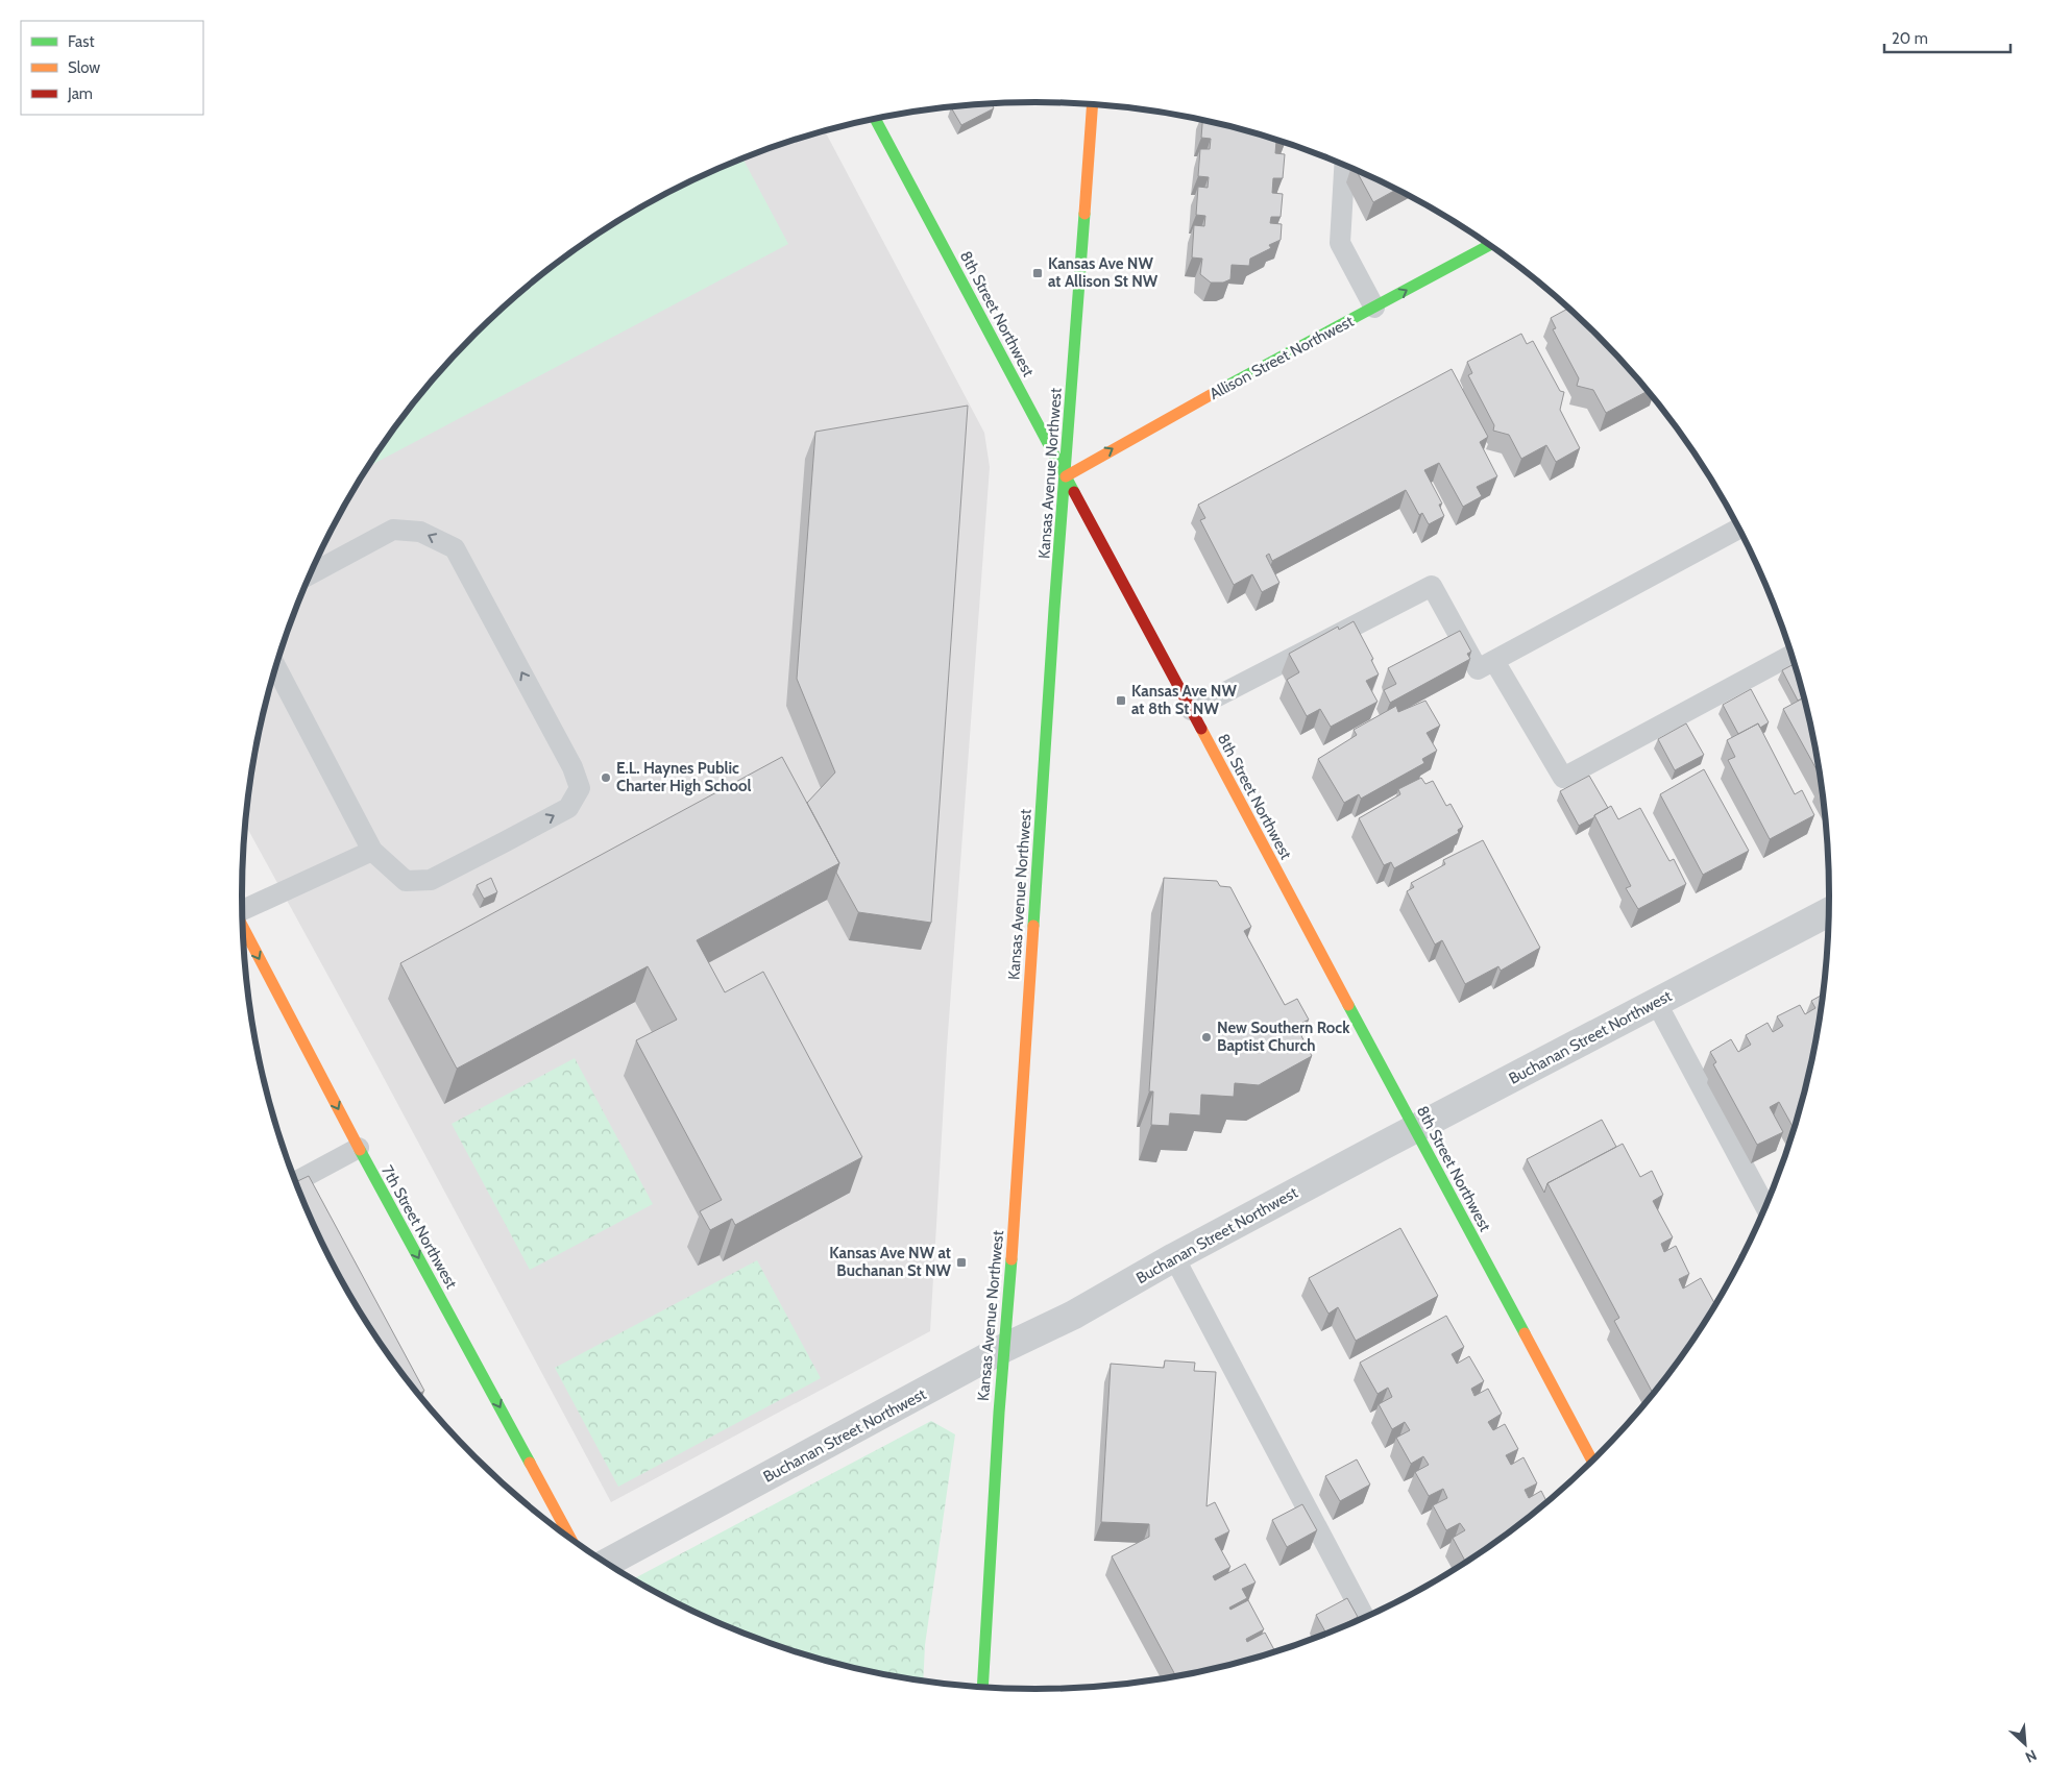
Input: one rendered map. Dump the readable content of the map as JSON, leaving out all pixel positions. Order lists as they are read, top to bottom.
{
  "streets": {
    "street": [
      "8th Street Northwest",
      "Allison Street Northwest",
      "Kansas Avenue Northwest",
      "Buchanan Street Northwest",
      "7th Street Northwest"
    ]
  },
  "crossings": [
    ["8th Street Northwest", "Allison Street Northwest"],
    ["8th Street Northwest", "Kansas Avenue Northwest"],
    ["8th Street Northwest", "Buchanan Street Northwest"],
    ["Allison Street Northwest", "Kansas Avenue Northwest"],
    ["Kansas Avenue Northwest", "Buchanan Street Northwest"]
  ],
  "one_way": ["Allison Street Northwest", "7th Street Northwest"],
  "places": {
    "transit": ["Kansas Ave NW at Allison St NW", "Kansas Ave NW at 8th St NW", "Kansas Ave NW at Buchanan St NW"],
    "other": ["E.L. Haynes Public Charter High School", "New Southern Rock Baptist Church"]
  },
  "legend": ["Fast", "Slow", "Jam"],
  "scale_bar": "20 m",
  "north": "bottom right"
}
